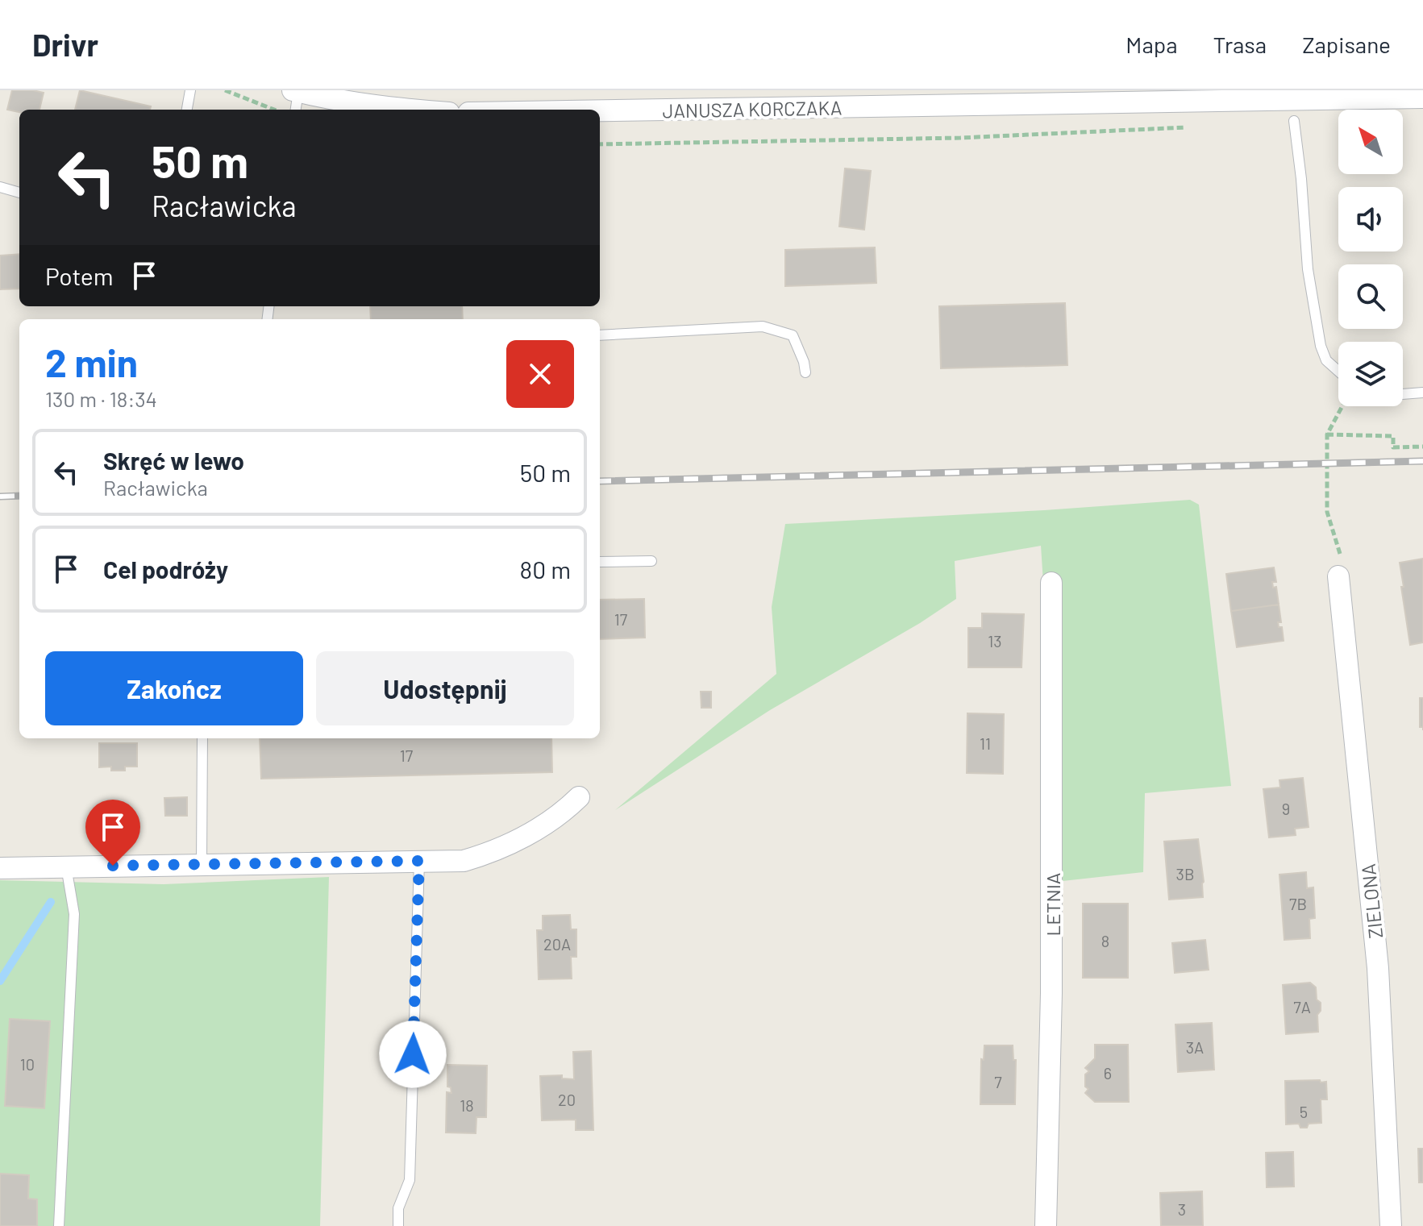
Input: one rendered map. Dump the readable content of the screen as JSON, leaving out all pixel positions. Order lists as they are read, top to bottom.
{
  "streets": {
    "street": ["JANUSZA KORCZAKA", "ZIELONA", "LETNIA"]
  },
  "house_numbers": [
    "17",
    "13",
    "11",
    "17",
    "9",
    "3B",
    "7B",
    "8",
    "20A",
    "7A",
    "3A",
    "10",
    "6",
    "7",
    "20",
    "18",
    "5",
    "3"
  ],
  "north": "top left",
  "page": {
    "header": "Drivr",
    "nav": ["Mapa", "Trasa", "Zapisane"],
    "turn": ["50 m", "Racławicka"],
    "then": "Potem",
    "heading": ["2 min", "130 m · 18:34"],
    "list": [
      {
        "name": "Skręć w lewo",
        "note": "Racławicka",
        "value": "50 m"
      },
      {
        "name": "Cel podróży",
        "value": "80 m"
      }
    ],
    "buttons": ["Zakończ", "Udostępnij"]
  }
}
